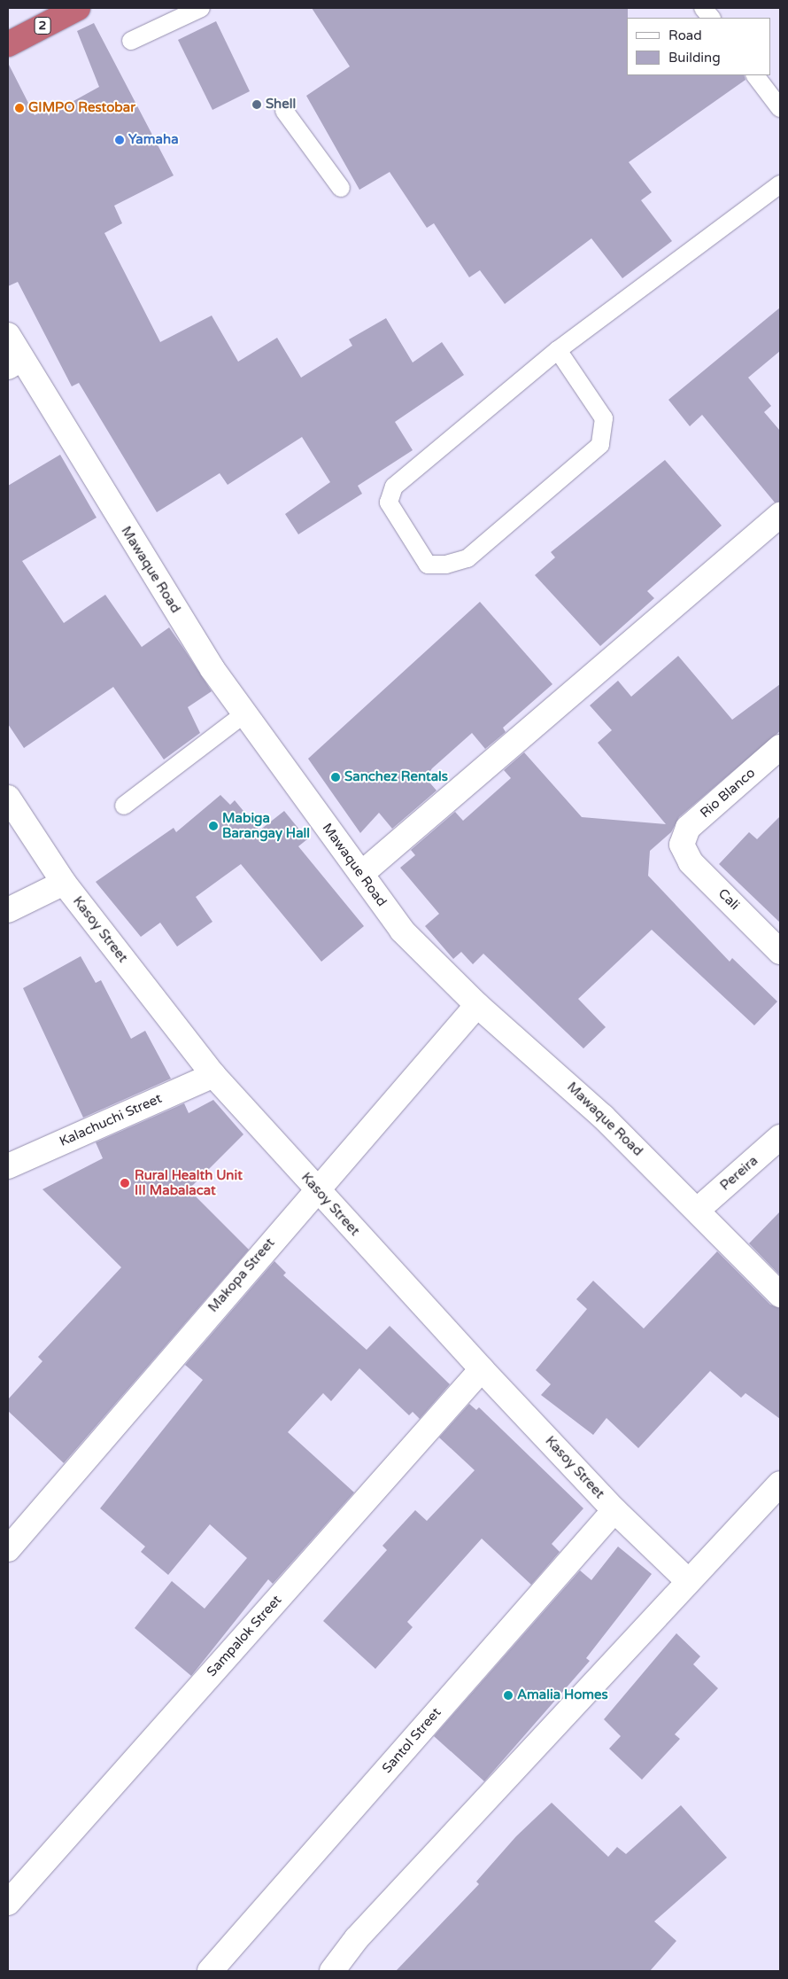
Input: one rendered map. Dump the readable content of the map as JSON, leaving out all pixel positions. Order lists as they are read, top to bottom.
{
  "streets": {
    "highway": ["2"],
    "street": [
      "Mawaque Road",
      "Rio Blanco",
      "Cali",
      "Kasoy Street",
      "Kalachuchi Street",
      "Pereira",
      "Makopa Street",
      "Sampalok Street",
      "Santol Street"
    ]
  },
  "crossings": [
    ["Mawaque Road", "Pereira"],
    ["Mawaque Road", "Makopa Street"],
    ["Rio Blanco", "Cali"],
    ["Kasoy Street", "Kalachuchi Street"],
    ["Kasoy Street", "Makopa Street"],
    ["Kasoy Street", "Sampalok Street"],
    ["Kasoy Street", "Santol Street"]
  ],
  "places": [
    "Shell",
    "GIMPO Restobar",
    "Yamaha",
    "Sanchez Rentals",
    "Mabiga Barangay Hall",
    "Rural Health Unit III Mabalacat",
    "Amalia Homes"
  ],
  "legend": ["Road", "Building"]
}
